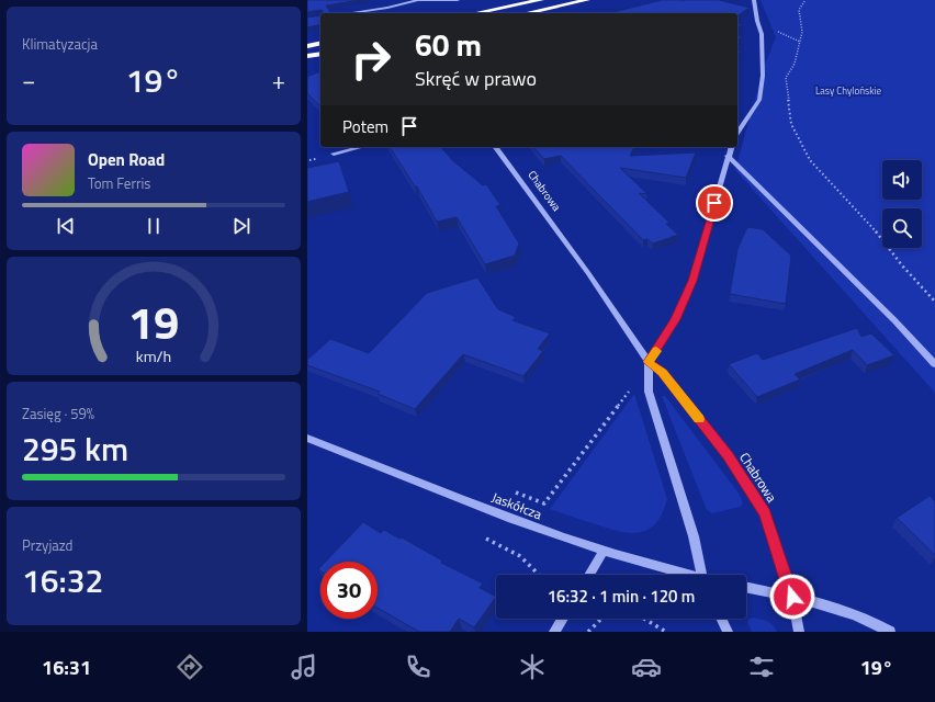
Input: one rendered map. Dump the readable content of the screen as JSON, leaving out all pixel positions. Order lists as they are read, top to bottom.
{
  "streets": {
    "street": ["Chabrowa", "Jaskółcza"]
  },
  "parks": ["Lasy Chylońskie"],
  "page": {
    "tile": [
      "Klimatyzacja",
      ["Zasięg · 59%", "295 km"],
      ["Przyjazd", "16:32"]
    ],
    "turn": ["60 m", "Skręć w prawo"],
    "heat": ["−", "19°", "+"],
    "then": "Potem",
    "song": ["Open Road", "Tom Ferris"],
    "limit": "30",
    "trip": "16:32 · 1 min · 120 m",
    "tabs": ["16:31", "19°"],
    "gauge": ["19", "km/h"]
  }
}
